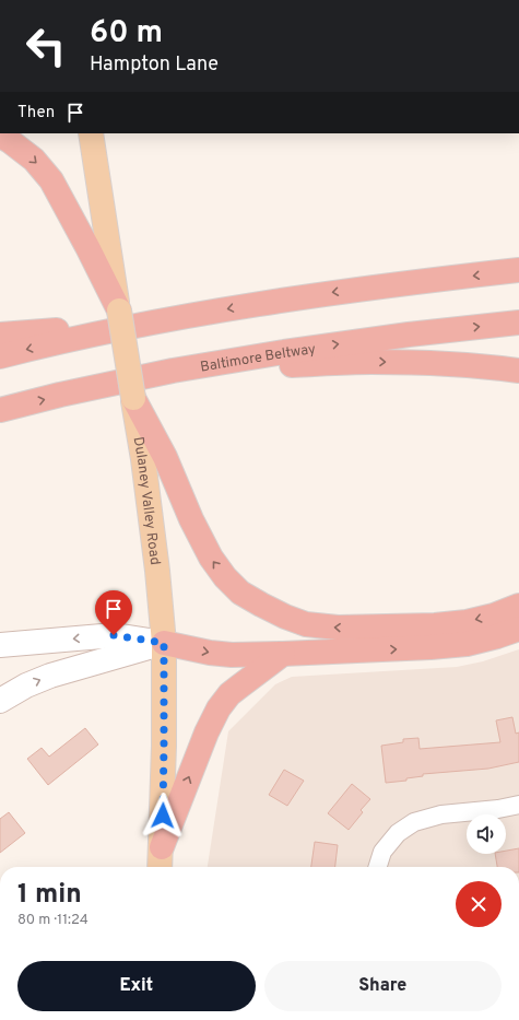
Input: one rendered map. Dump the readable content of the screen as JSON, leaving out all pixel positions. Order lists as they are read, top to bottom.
{
  "streets": {
    "highway": ["Baltimore Beltway"],
    "main road": ["Dulaney Valley Road"]
  },
  "page": {
    "turn": ["60 m", "Hampton Lane"],
    "then": "Then",
    "heading": ["1 min", "80 m · 11:24"],
    "buttons": ["Exit", "Share"]
  }
}
